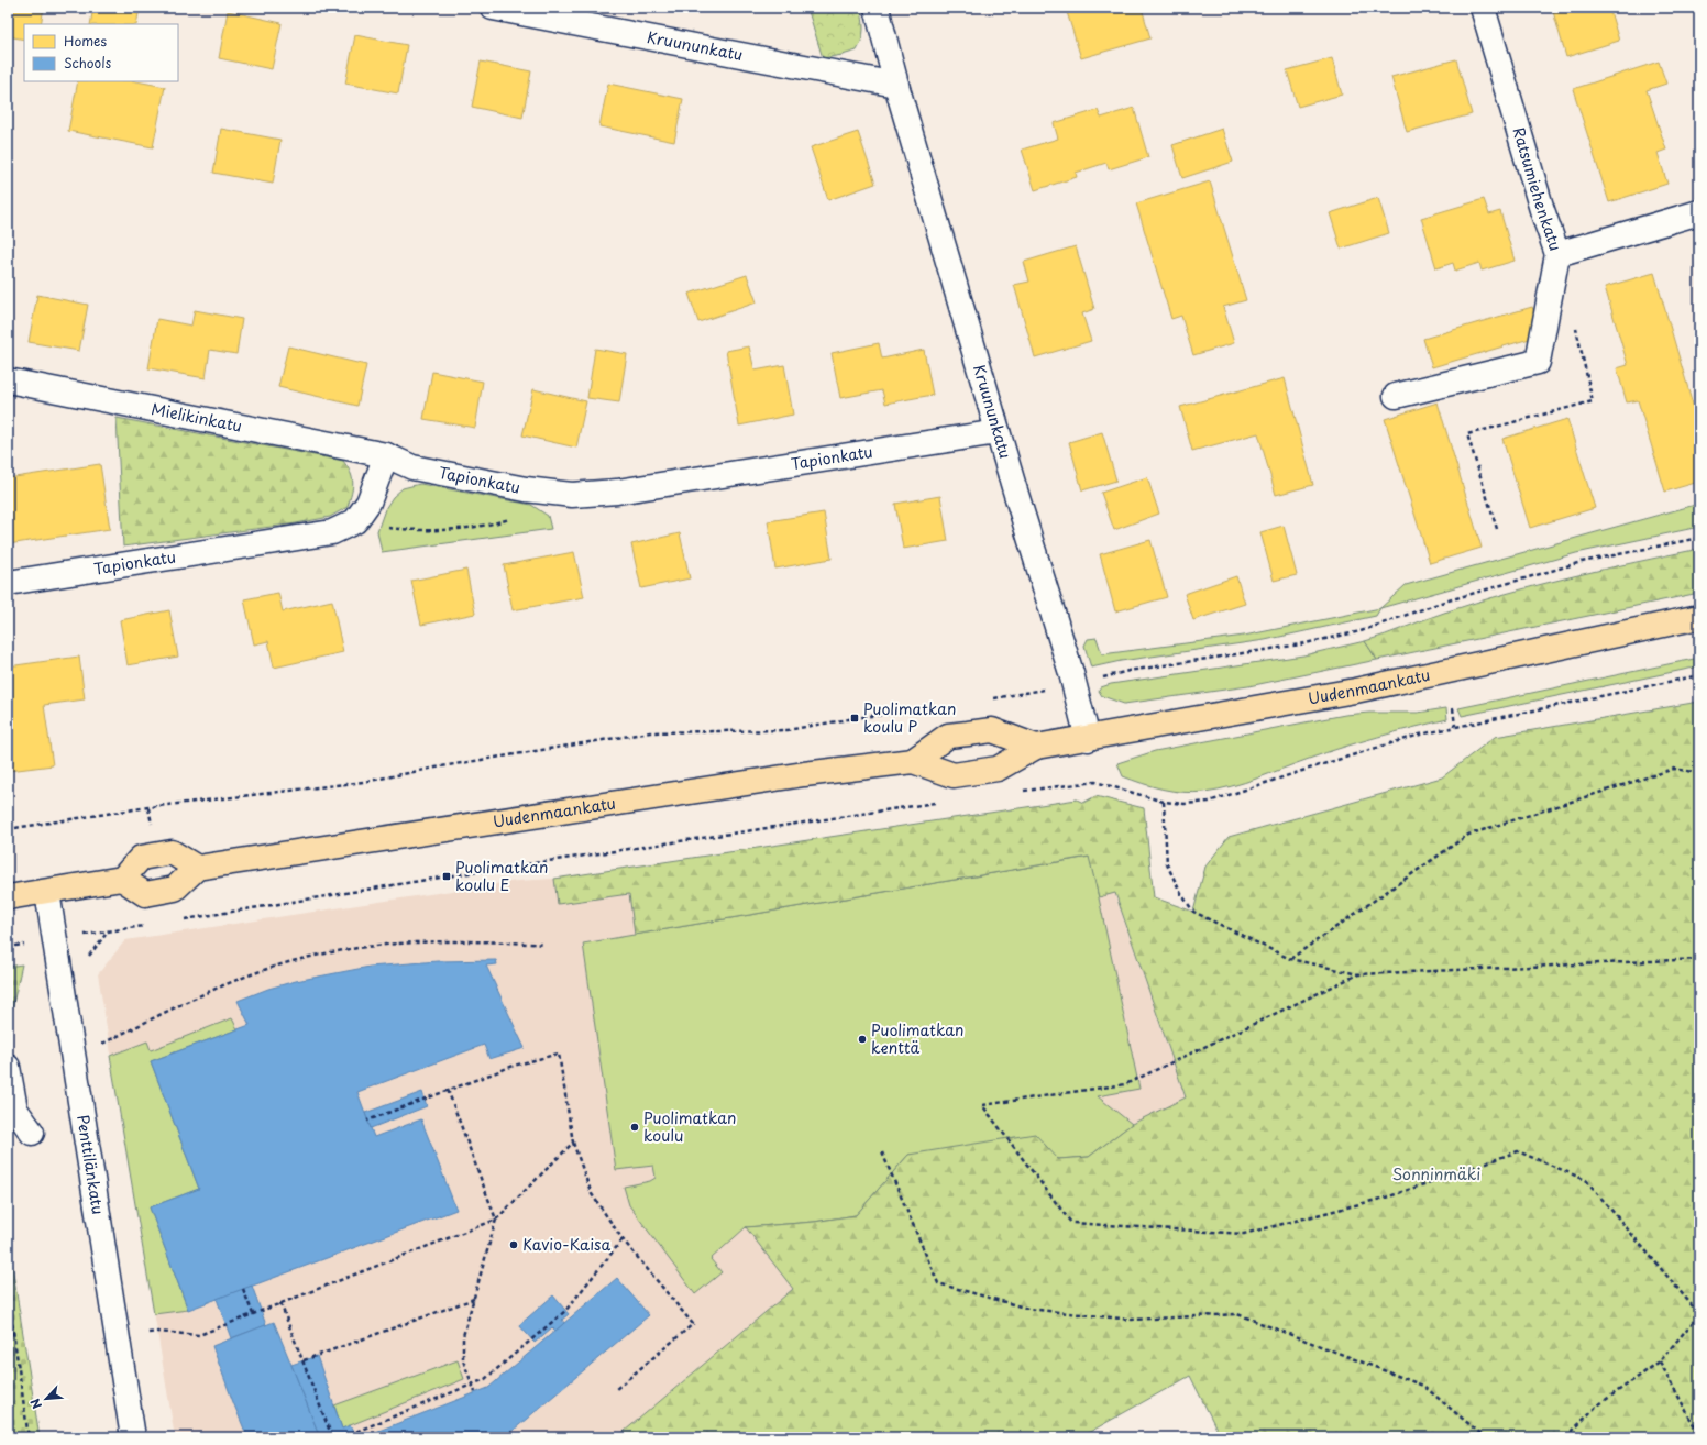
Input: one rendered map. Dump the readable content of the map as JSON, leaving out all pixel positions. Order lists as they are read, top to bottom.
{
  "streets": {
    "main road": ["Uudenmaankatu"],
    "street": [
      "Kruununkatu",
      "Ratsumiehenkatu",
      "Mielikinkatu",
      "Tapionkatu",
      "Penttilänkatu"
    ]
  },
  "crossings": [
    ["Kruununkatu", "Tapionkatu"],
    ["Kruununkatu", "Uudenmaankatu"],
    ["Mielikinkatu", "Tapionkatu"]
  ],
  "parks": ["Sonninmäki"],
  "places": {
    "transit": ["Puolimatkan koulu P", "Puolimatkan koulu E"],
    "other": ["Puolimatkan kenttä", "Puolimatkan koulu", "Kavio-Kaisa"]
  },
  "legend": ["Homes", "Schools"],
  "north": "bottom left"
}
